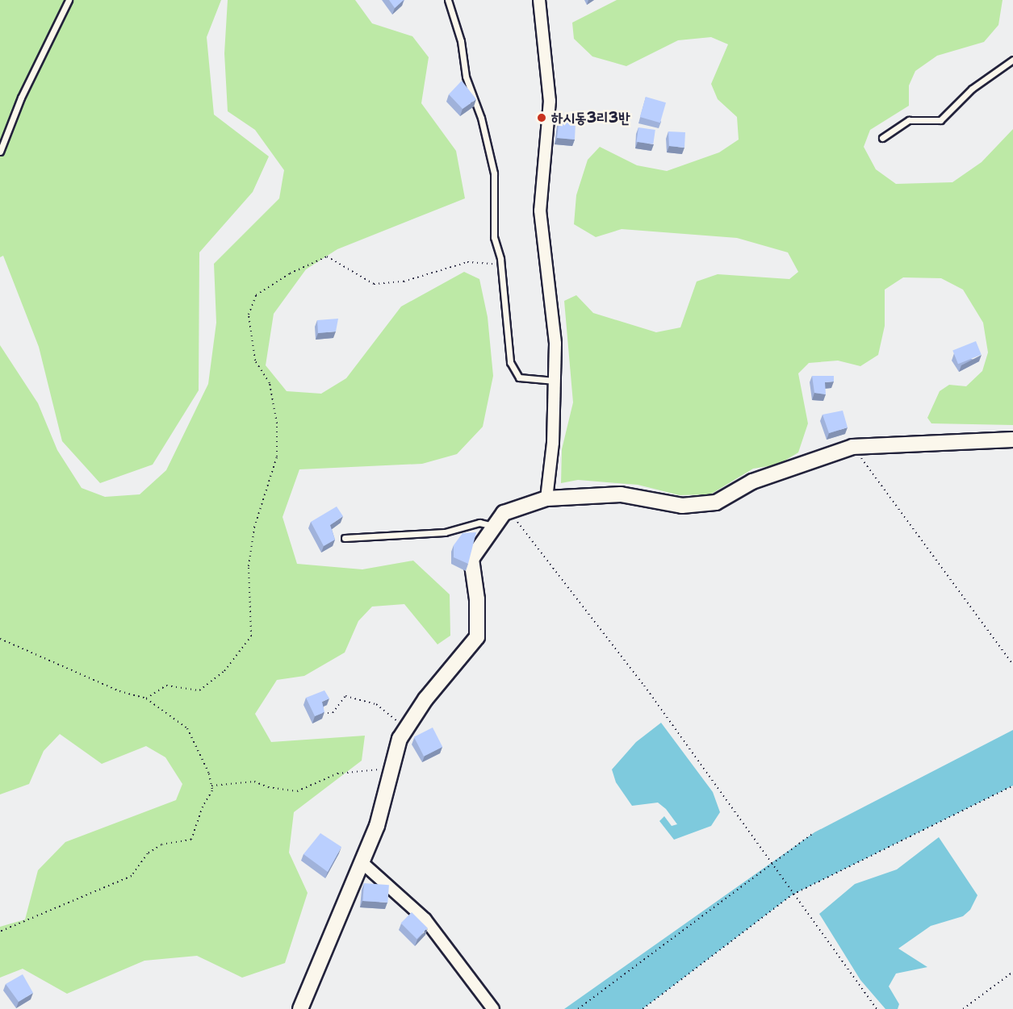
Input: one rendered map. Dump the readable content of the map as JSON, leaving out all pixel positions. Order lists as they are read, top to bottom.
{
  "places": ["하시동3리3반"]
}
